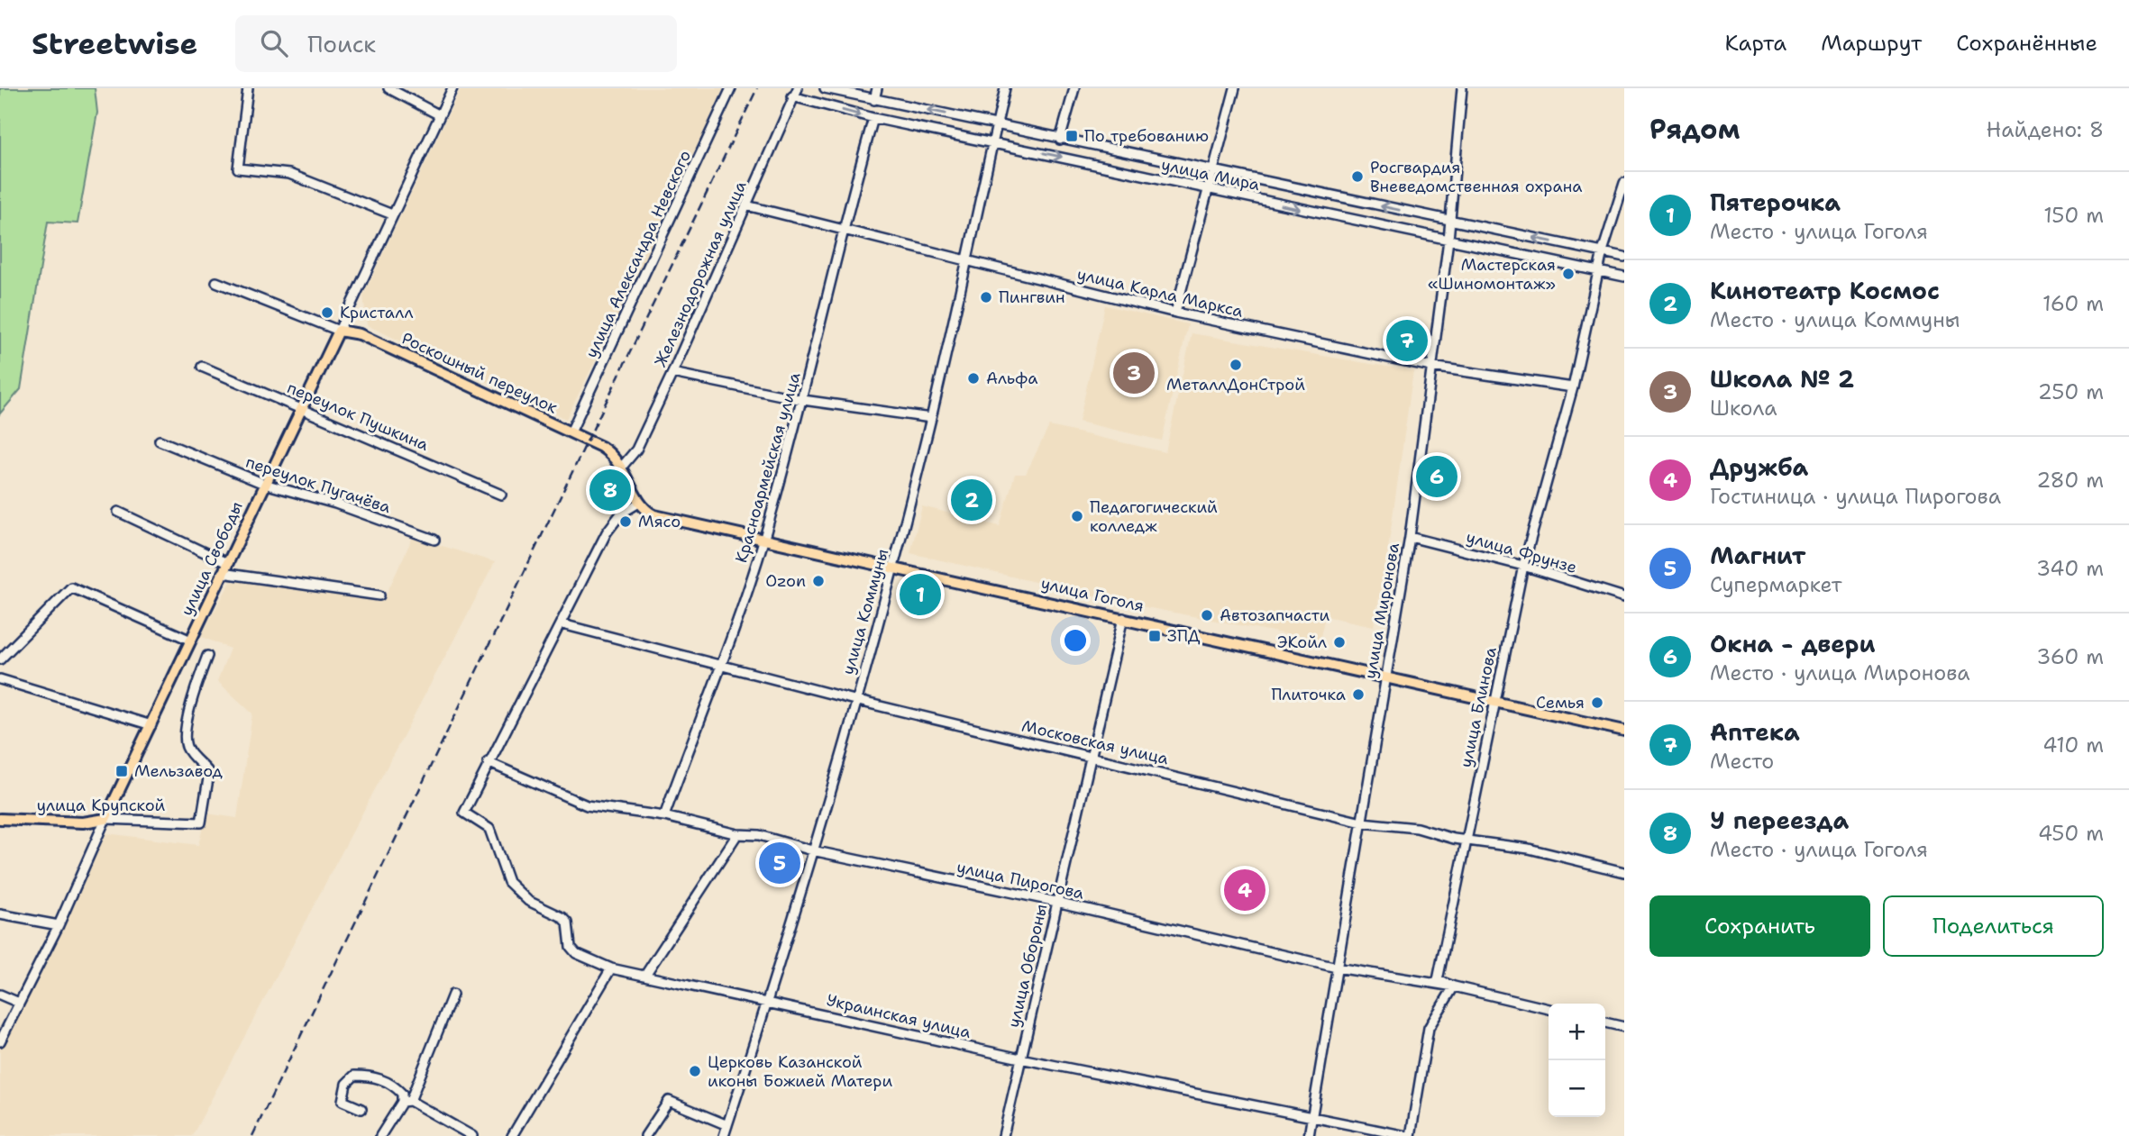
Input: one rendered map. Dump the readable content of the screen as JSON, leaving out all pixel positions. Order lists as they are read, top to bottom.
{
  "streets": {
    "main road": [
      "Роскошный переулок",
      "улица Свободы",
      "улица Гоголя",
      "улица Крупской"
    ],
    "street": [
      "улица Мира",
      "улица Александра Невского",
      "Железнодорожная улица",
      "улица Карла Маркса",
      "переулок Пушкина",
      "Красноармейская улица",
      "переулок Пугачёва",
      "улица Фрунзе",
      "улица Миронова",
      "улица Коммуны",
      "улица Блинова",
      "Московская улица",
      "улица Пирогова",
      "улица Обороны",
      "Украинская улица"
    ]
  },
  "crossings": [
    ["улица Мира", "Железнодорожная улица"],
    ["улица Мира", "Красноармейская улица"],
    ["улица Мира", "улица Миронова"],
    ["улица Мира", "улица Коммуны"],
    ["улица Мира", "улица Блинова"],
    ["улица Александра Невского", "Роскошный переулок"],
    ["Железнодорожная улица", "улица Карла Маркса"],
    ["Железнодорожная улица", "Роскошный переулок"],
    ["улица Карла Маркса", "Красноармейская улица"],
    ["улица Карла Маркса", "улица Миронова"],
    ["улица Карла Маркса", "улица Коммуны"],
    ["улица Карла Маркса", "улица Блинова"],
    ["Роскошный переулок", "улица Свободы"],
    ["переулок Пушкина", "улица Свободы"],
    ["Красноармейская улица", "улица Гоголя"],
    ["Красноармейская улица", "Московская улица"],
    ["Красноармейская улица", "улица Пирогова"],
    ["переулок Пугачёва", "улица Свободы"],
    ["улица Фрунзе", "улица Миронова"],
    ["улица Фрунзе", "улица Блинова"],
    ["улица Свободы", "улица Крупской"],
    ["улица Гоголя", "улица Миронова"],
    ["улица Гоголя", "улица Коммуны"],
    ["улица Гоголя", "улица Блинова"],
    ["улица Гоголя", "улица Обороны"],
    ["улица Миронова", "Московская улица"],
    ["улица Миронова", "улица Пирогова"],
    ["улица Миронова", "Украинская улица"],
    ["улица Коммуны", "Московская улица"],
    ["улица Коммуны", "улица Пирогова"],
    ["улица Коммуны", "Украинская улица"],
    ["улица Блинова", "Московская улица"],
    ["улица Блинова", "улица Пирогова"],
    ["Московская улица", "улица Обороны"],
    ["улица Пирогова", "улица Обороны"],
    ["улица Пирогова", "Украинская улица"],
    ["улица Обороны", "Украинская улица"]
  ],
  "places": {
    "transit": ["По требованию", "ЗПД", "Мельзавод"],
    "other": [
      "Росгвардия Вневедомственная охрана",
      "Мастерская «Шиномонтаж»",
      "Пингвин",
      "Кристалл",
      "МеталлДонСтрой",
      "Альфа",
      "Педагогический колледж",
      "Мясо",
      "Ozon",
      "Автозапчасти",
      "ЭКойл",
      "Плиточка",
      "Семья",
      "Церковь Казанской иконы Божией Матери"
    ]
  },
  "page": {
    "header": "Streetwise",
    "search": "Поиск",
    "nav": ["Карта", "Маршрут", "Сохранённые"],
    "heading": ["Рядом", "Найдено: 8"],
    "list": [
      {
        "mark": "1",
        "name": "Пятерочка",
        "note": "Место · улица Гоголя",
        "value": "150 m"
      },
      {
        "mark": "2",
        "name": "Кинотеатр Космос",
        "note": "Место · улица Коммуны",
        "value": "160 m"
      },
      {
        "mark": "3",
        "name": "Школа № 2",
        "note": "Школа",
        "value": "250 m"
      },
      {
        "mark": "4",
        "name": "Дружба",
        "note": "Гостиница · улица Пирогова",
        "value": "280 m"
      },
      {
        "mark": "5",
        "name": "Магнит",
        "note": "Супермаркет",
        "value": "340 m"
      },
      {
        "mark": "6",
        "name": "Окна - двери",
        "note": "Место · улица Миронова",
        "value": "360 m"
      },
      {
        "mark": "7",
        "name": "Аптека",
        "note": "Место",
        "value": "410 m"
      },
      {
        "mark": "8",
        "name": "У переезда",
        "note": "Место · улица Гоголя",
        "value": "450 m"
      }
    ],
    "pins": [
      "7",
      "3",
      "6",
      "8",
      "2",
      "1",
      "5",
      "4"
    ],
    "buttons": ["Сохранить", "Поделиться"],
    "map_buttons": ["+", "−"]
  }
}
